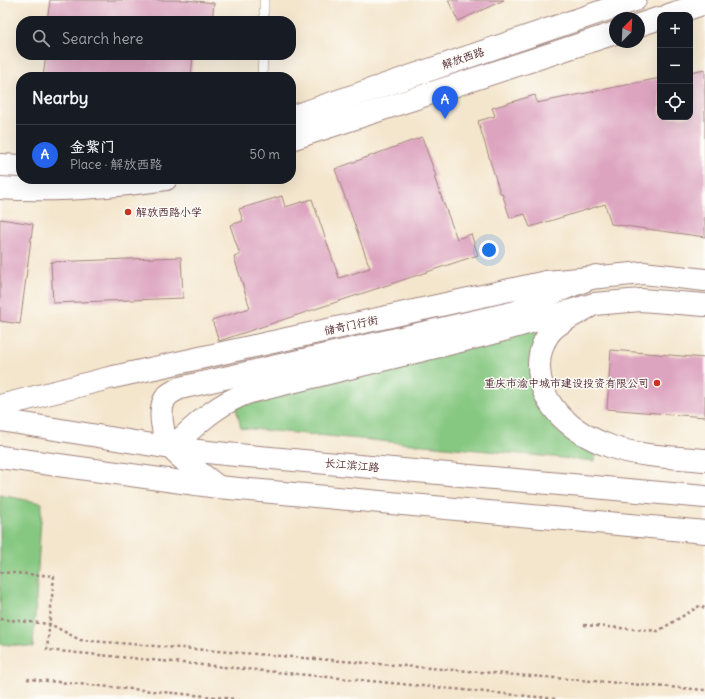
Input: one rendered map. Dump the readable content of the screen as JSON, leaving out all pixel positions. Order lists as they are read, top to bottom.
{
  "streets": {
    "main road": ["解放西路", "储奇门行街", "长江滨江路"]
  },
  "places": ["解放西路小学", "重庆市渝中城市建设投资有限公司"],
  "north": "top right",
  "page": {
    "map_buttons": ["+", "−"],
    "search": "Search here",
    "heading": "Nearby",
    "pins": "A",
    "list": [
      {
        "mark": "A",
        "name": "金紫门",
        "note": "Place · 解放西路",
        "value": "50 m"
      }
    ]
  }
}
